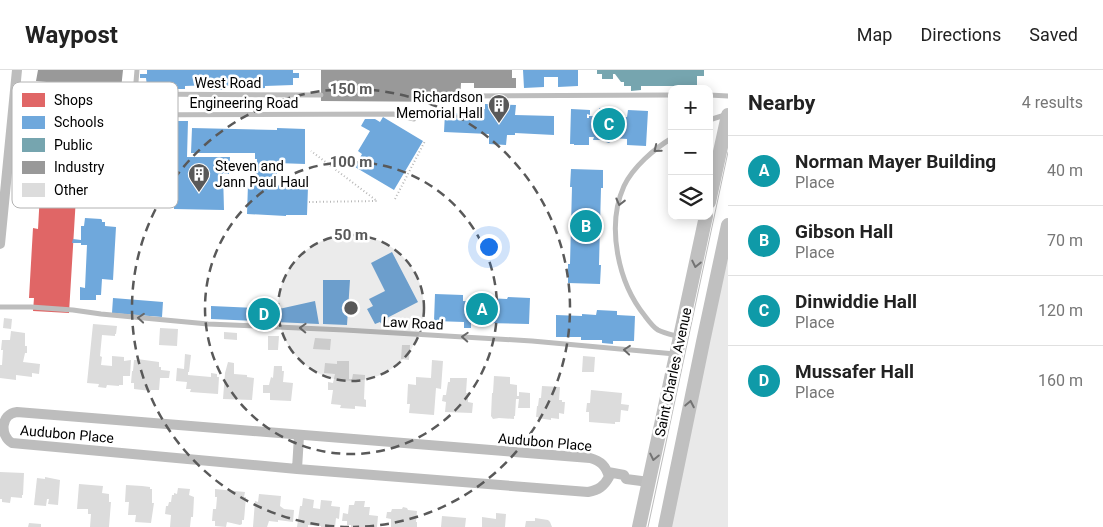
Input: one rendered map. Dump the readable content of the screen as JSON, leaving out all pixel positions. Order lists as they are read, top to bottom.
{
  "streets": {
    "main road": ["Saint Charles Avenue"],
    "street": ["Audubon Place"],
    "lane": ["West Road", "Engineering Road", "Law Road"]
  },
  "crossings": [
    ["Law Road", "Saint Charles Avenue"]
  ],
  "one_way": ["Law Road"],
  "places": {
    "building": ["Richardson Memorial Hall", "Steven and Jann Paul Haul"]
  },
  "legend": [
    "Shops",
    "Schools",
    "Public",
    "Industry",
    "Other"
  ],
  "page": {
    "header": "Waypost",
    "nav": ["Map", "Directions", "Saved"],
    "heading": ["Nearby", "4 results"],
    "map_buttons": ["+", "−"],
    "pins": [
      "C",
      "B",
      "A",
      "D"
    ],
    "list": [
      {
        "mark": "A",
        "name": "Norman Mayer Building",
        "note": "Place",
        "value": "40 m"
      },
      {
        "mark": "B",
        "name": "Gibson Hall",
        "note": "Place",
        "value": "70 m"
      },
      {
        "mark": "C",
        "name": "Dinwiddie Hall",
        "note": "Place",
        "value": "120 m"
      },
      {
        "mark": "D",
        "name": "Mussafer Hall",
        "note": "Place",
        "value": "160 m"
      }
    ]
  },
  "rings": ["150 m", "100 m", "50 m"]
}
